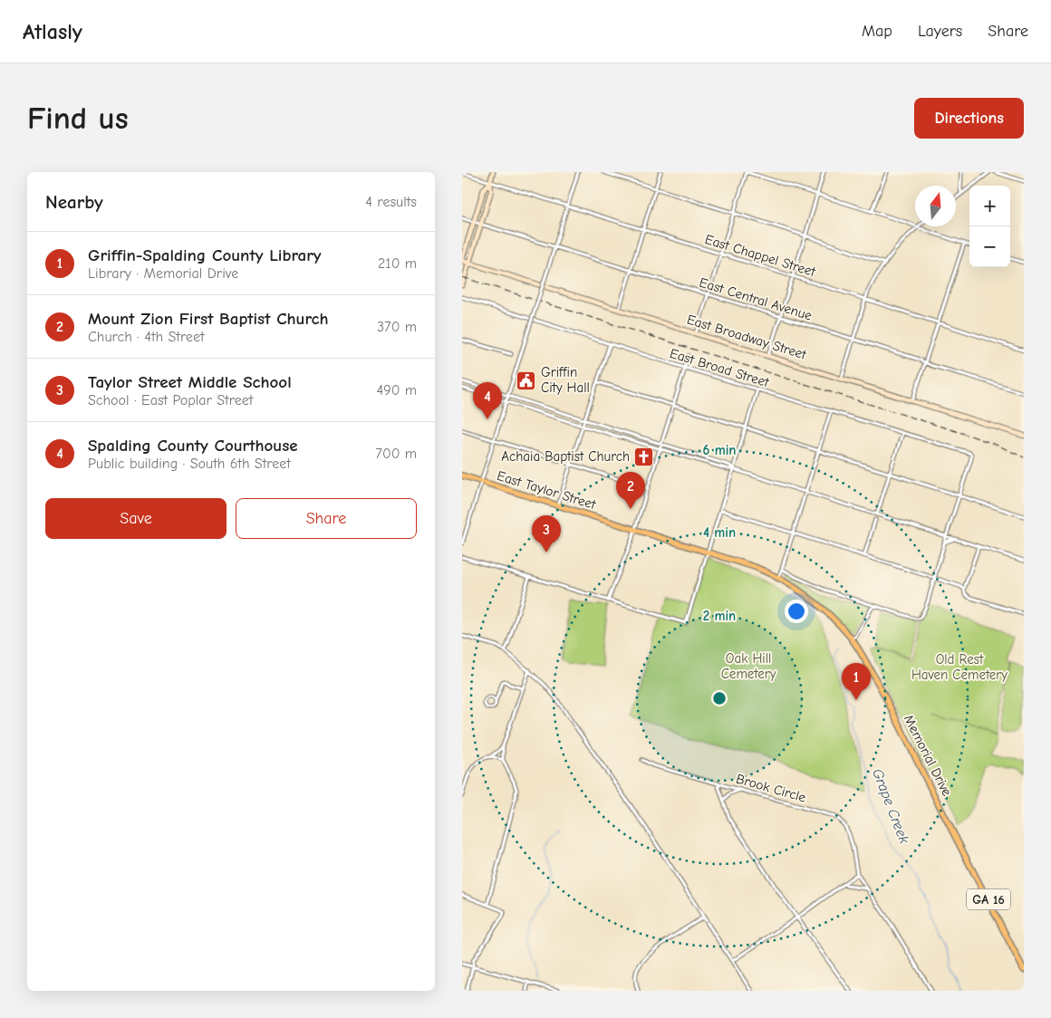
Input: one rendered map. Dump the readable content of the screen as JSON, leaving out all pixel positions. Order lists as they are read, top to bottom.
{
  "streets": {
    "main road": [
      "East Broadway Street",
      "East Taylor Street",
      "Memorial Drive",
      "GA 16"
    ],
    "street": [
      "East Chappel Street",
      "East Central Avenue",
      "East Broad Street",
      "Brook Circle"
    ]
  },
  "crossings": [
    ["East Taylor Street", "Memorial Drive"]
  ],
  "water": ["Grape Creek"],
  "parks": ["Oak Hill Cemetery", "Old Rest Haven Cemetery"],
  "places": {
    "public building": ["Griffin City Hall"],
    "church": ["Achaia Baptist Church"]
  },
  "north": "top",
  "page": {
    "header": "Atlasly",
    "nav": ["Map", "Layers", "Share"],
    "buttons": [
      "Directions",
      ["Save", "Share"]
    ],
    "title": "Find us",
    "heading": ["Nearby", "4 results"],
    "map_buttons": ["+", "−"],
    "list": [
      {
        "mark": "1",
        "name": "Griffin-Spalding County Library",
        "note": "Library · Memorial Drive",
        "value": "210 m"
      },
      {
        "mark": "2",
        "name": "Mount Zion First Baptist Church",
        "note": "Church · 4th Street",
        "value": "370 m"
      },
      {
        "mark": "3",
        "name": "Taylor Street Middle School",
        "note": "School · East Poplar Street",
        "value": "490 m"
      },
      {
        "mark": "4",
        "name": "Spalding County Courthouse",
        "note": "Public building · South 6th Street",
        "value": "700 m"
      }
    ],
    "pins": [
      "4",
      "2",
      "3",
      "1"
    ]
  },
  "rings": ["6 min", "4 min", "2 min"]
}
